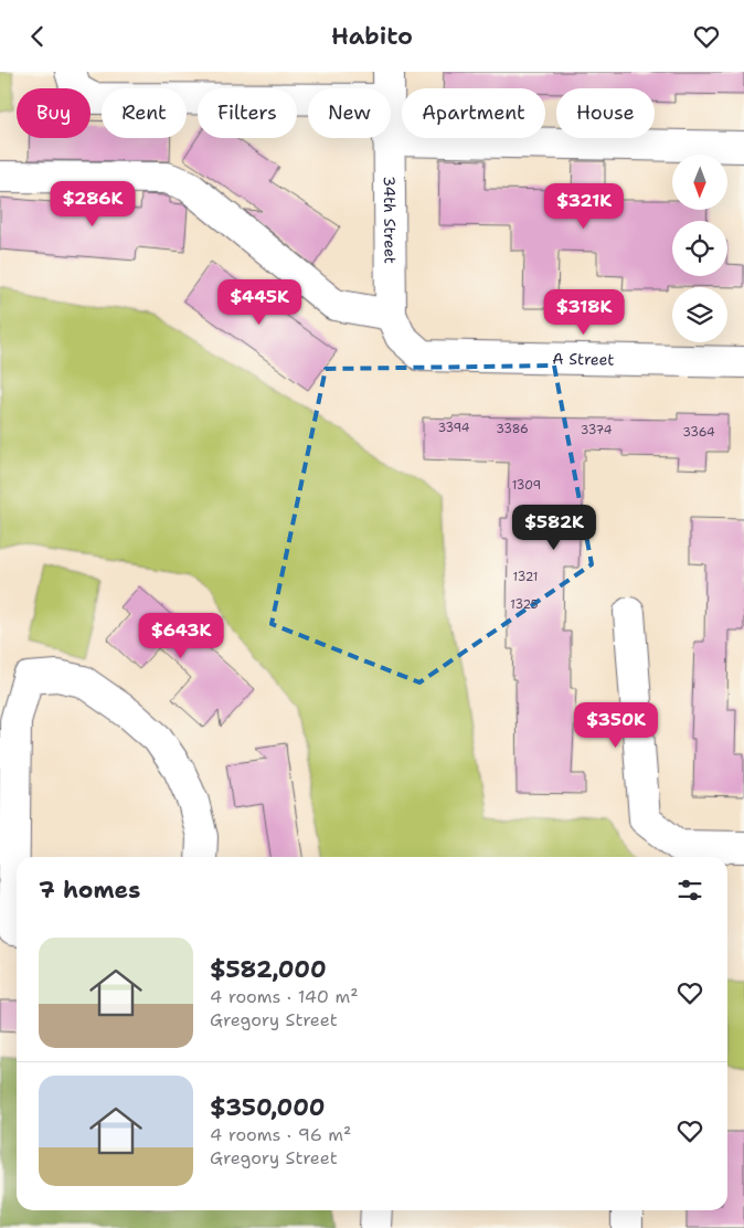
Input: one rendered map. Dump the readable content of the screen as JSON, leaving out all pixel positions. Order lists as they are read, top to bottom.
{
  "streets": {
    "street": ["34th Street", "A Street"]
  },
  "crossings": [
    ["34th Street", "A Street"]
  ],
  "house_numbers": [
    "3394",
    "3386",
    "3374",
    "3364",
    "1309",
    "1321",
    "1325"
  ],
  "north": "bottom",
  "page": {
    "header": "Habito",
    "chip": [
      "Buy",
      "Rent",
      "Filters",
      "New",
      "Apartment",
      "House"
    ],
    "price": [
      "$286K",
      "$321K",
      "$445K",
      "$318K",
      "$582K",
      "$643K",
      "$350K"
    ],
    "heading": "7 homes",
    "list": [
      {
        "name": "$582,000",
        "note": "4 rooms · 140 m² · Gregory Street"
      },
      {
        "name": "$350,000",
        "note": "4 rooms · 96 m² · Gregory Street"
      }
    ]
  }
}
